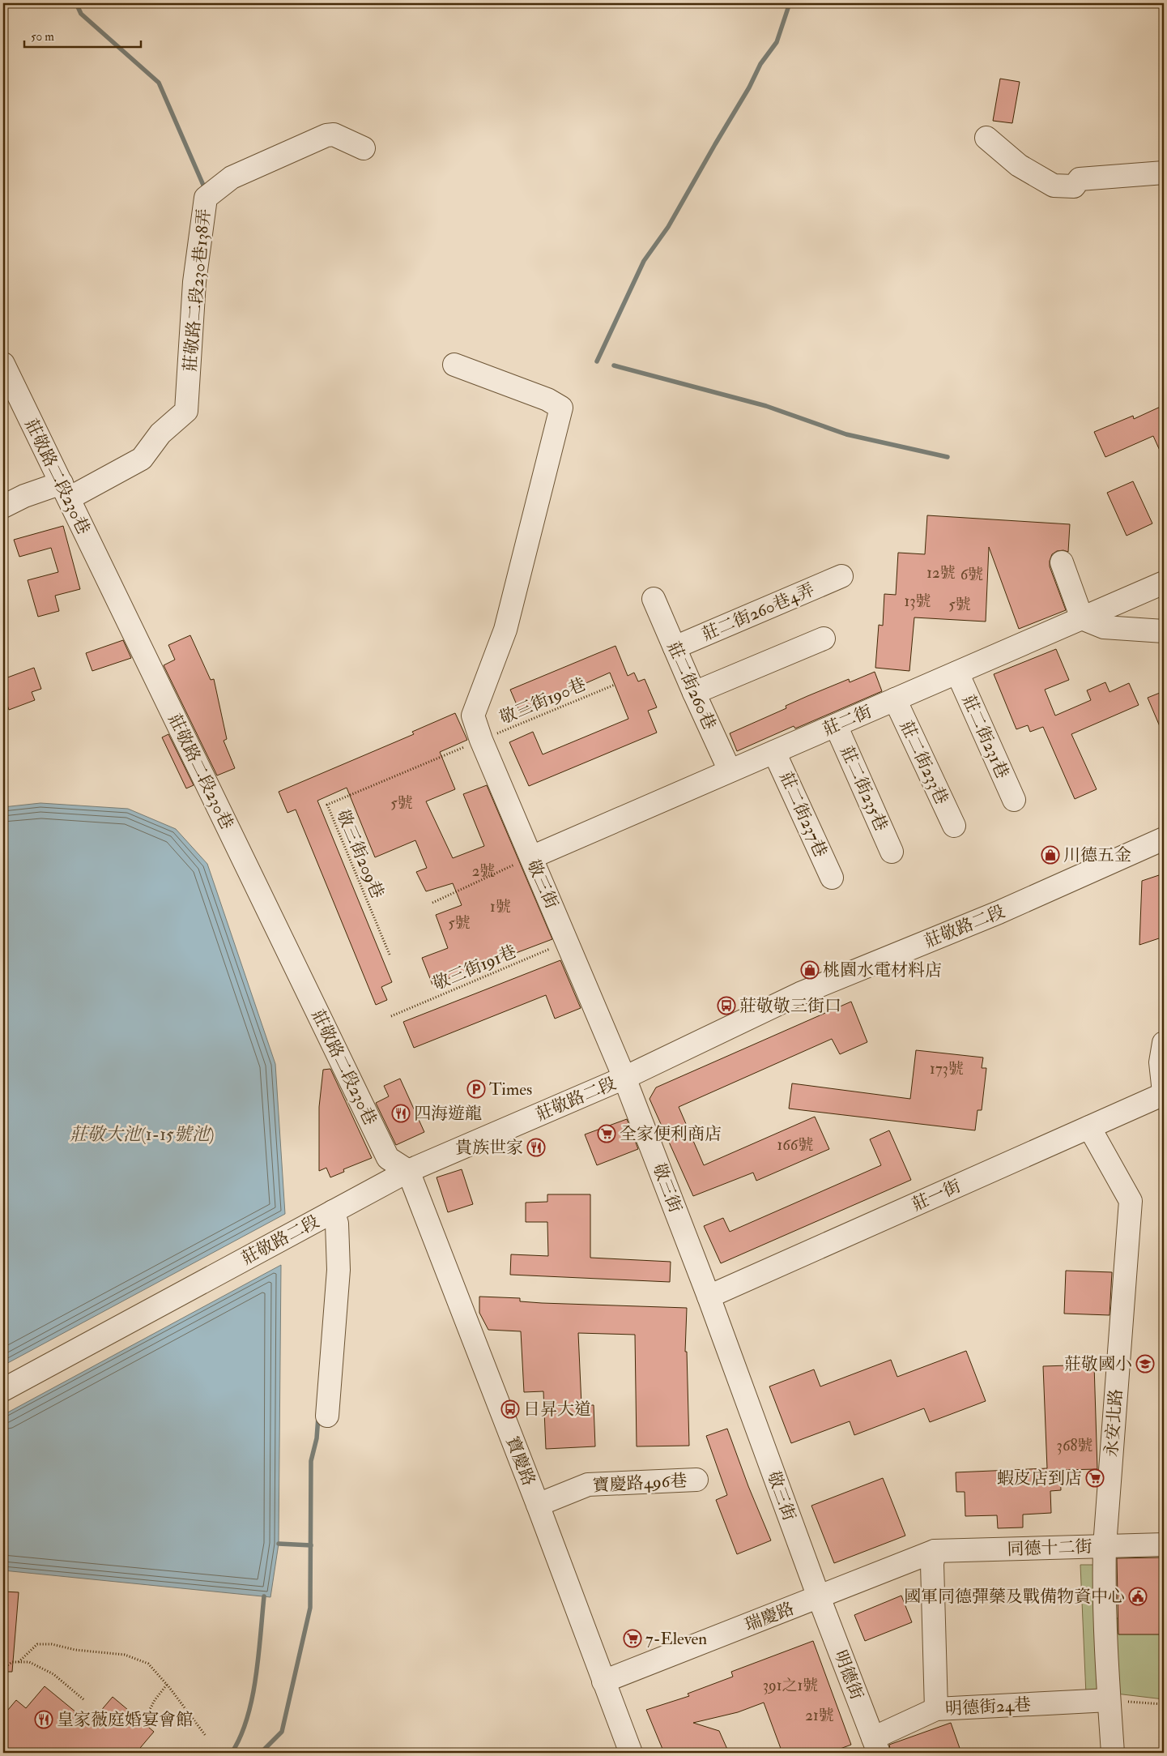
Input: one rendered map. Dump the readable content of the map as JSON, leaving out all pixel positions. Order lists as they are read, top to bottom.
{
  "streets": {
    "street": [
      "莊敬路二段230巷138弄",
      "莊敬路二段230巷",
      "莊二街260巷4弄",
      "莊二街260巷",
      "莊二街",
      "莊二街231巷",
      "莊二街233巷",
      "莊二街235巷",
      "莊二街237巷",
      "敬三街",
      "莊敬路二段",
      "莊一街",
      "永安北路",
      "寶慶路",
      "寶慶路496巷",
      "同德十二街",
      "瑞慶路",
      "明德街",
      "明德街24巷"
    ],
    "path": ["敬三街190巷", "敬三街209巷", "敬三街191巷"]
  },
  "crossings": [
    ["莊敬路二段230巷138弄", "莊敬路二段230巷"],
    ["莊敬路二段230巷", "莊敬路二段"],
    ["莊敬路二段230巷", "寶慶路"],
    ["莊二街260巷4弄", "莊二街260巷"],
    ["莊二街260巷", "莊二街"],
    ["敬三街190巷", "敬三街209巷"],
    ["敬三街190巷", "敬三街"],
    ["莊二街", "莊二街231巷"],
    ["莊二街", "莊二街233巷"],
    ["莊二街", "莊二街235巷"],
    ["莊二街", "莊二街237巷"],
    ["莊二街", "敬三街"],
    ["敬三街209巷", "敬三街"],
    ["敬三街", "莊敬路二段"],
    ["敬三街", "敬三街191巷"],
    ["敬三街", "莊一街"],
    ["敬三街", "瑞慶路"],
    ["敬三街", "明德街"],
    ["莊敬路二段", "寶慶路"],
    ["莊一街", "永安北路"],
    ["永安北路", "同德十二街"],
    ["永安北路", "明德街24巷"],
    ["寶慶路", "寶慶路496巷"],
    ["寶慶路", "瑞慶路"],
    ["同德十二街", "瑞慶路"],
    ["瑞慶路", "明德街"],
    ["明德街", "明德街24巷"]
  ],
  "water": ["莊敬大池(1-15號池)"],
  "places": {
    "shop": ["川德五金", "桃園水電材料店"],
    "bus stop": ["莊敬敬三街口", "日昇大道"],
    "parking": ["Times"],
    "restaurant": ["四海遊龍", "貴族世家", "皇家薇庭婚宴會館"],
    "supermarket": ["全家便利商店", "蝦皮店到店", "7-Eleven"],
    "school or university": ["莊敬國小"],
    "public building": ["國軍同德彈藥及戰備物資中心"]
  },
  "house_numbers": [
    "12號",
    "6號",
    "13號",
    "5號",
    "5號",
    "2號",
    "1號",
    "5號",
    "173號",
    "166號",
    "368號",
    "391之1號",
    "21號"
  ],
  "scale_bar": "50 m"
}
